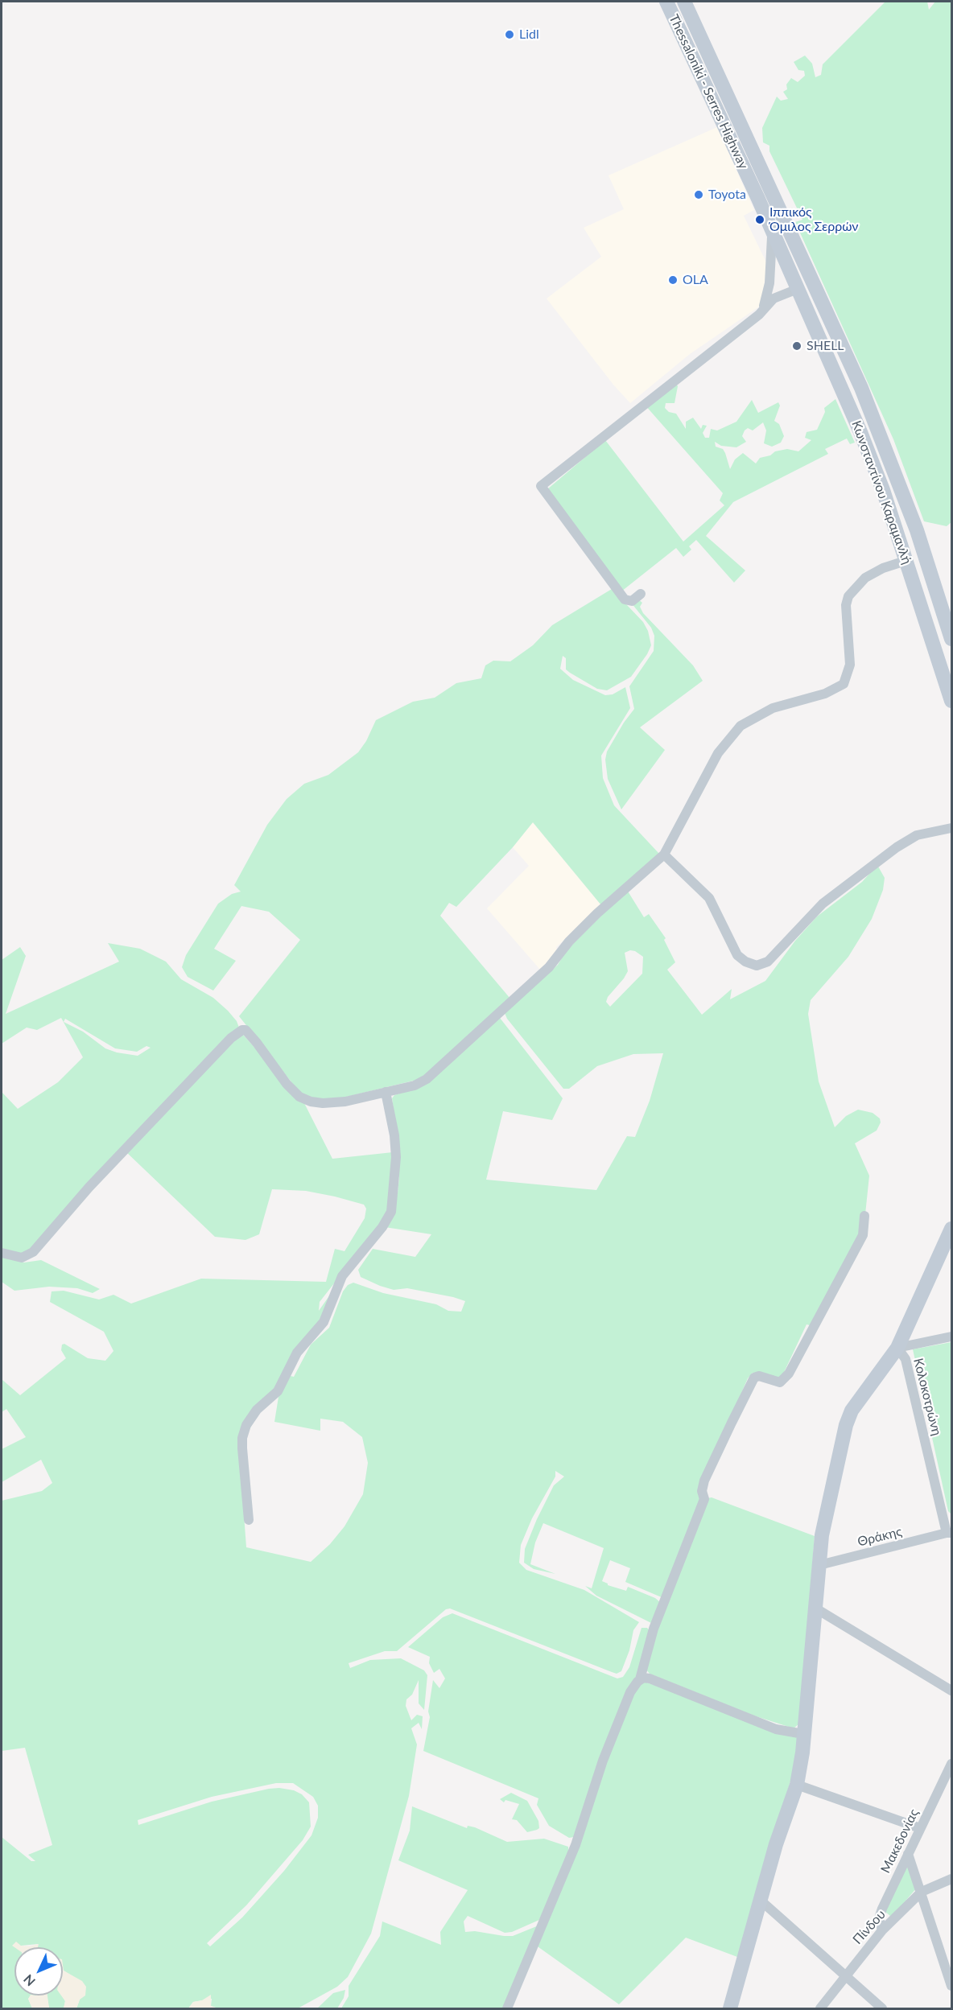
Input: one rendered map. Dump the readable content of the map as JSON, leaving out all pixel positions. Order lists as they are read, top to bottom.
{
  "streets": {
    "main road": ["Thessaloniki - Serres Highway", "Κωνσταντίνου Καραμανλή"],
    "street": [
      "Κολοκοτρώνη",
      "Θράκης",
      "Μακεδονίας",
      "Πίνδου"
    ]
  },
  "crossings": [
    ["Thessaloniki - Serres Highway", "Κωνσταντίνου Καραμανλή"],
    ["Κολοκοτρώνη", "Θράκης"],
    ["Μακεδονίας", "Πίνδου"]
  ],
  "places": [
    "Lidl",
    "Toyota",
    "Ιππικός Όμιλος Σερρών",
    "OLA",
    "SHELL"
  ],
  "north": "bottom left"
}
